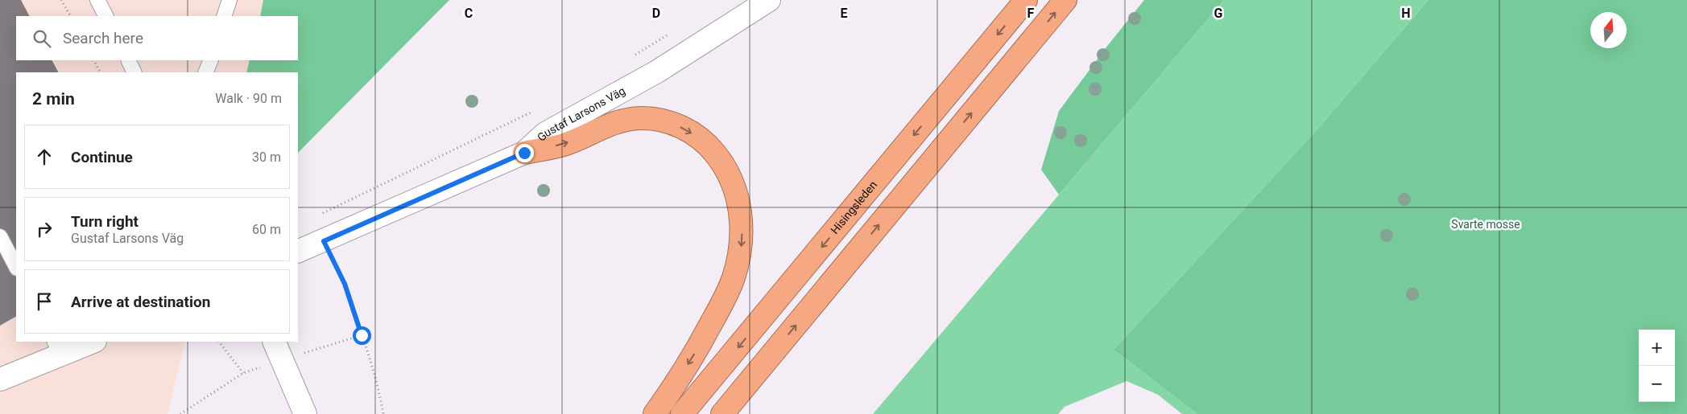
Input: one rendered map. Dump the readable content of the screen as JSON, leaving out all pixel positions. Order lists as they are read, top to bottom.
{
  "streets": {
    "highway": ["Hisingsleden"],
    "street": ["Gustaf Larsons Väg"]
  },
  "parks": ["Svarte mosse"],
  "north": "top",
  "page": {
    "search": "Search here",
    "heading": ["2 min", "Walk · 90 m"],
    "list": [
      ["Continue", "30 m"],
      ["Turn right", "Gustaf Larsons Väg", "60 m"],
      "Arrive at destination"
    ],
    "map_buttons": ["+", "−"]
  },
  "grid": {
    "columns": [
      "C",
      "D",
      "E",
      "F",
      "G",
      "H"
    ]
  }
}
